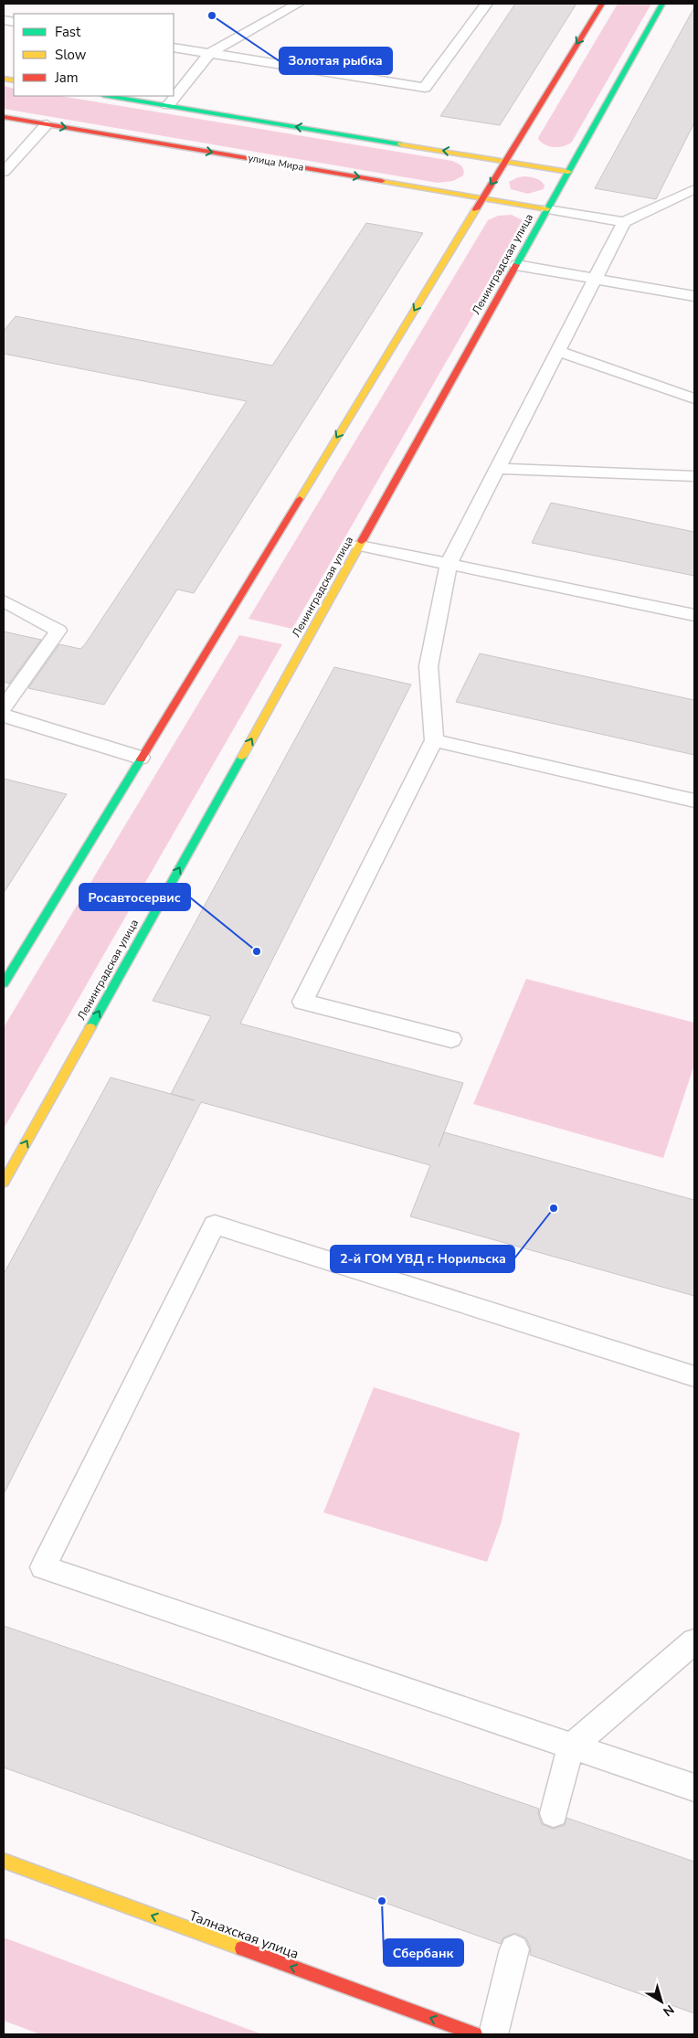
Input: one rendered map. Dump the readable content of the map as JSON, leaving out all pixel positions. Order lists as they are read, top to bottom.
{
  "streets": {
    "street": ["улица Мира", "Ленинградская улица", "Талнахская улица"]
  },
  "crossings": [
    ["улица Мира", "Ленинградская улица"]
  ],
  "one_way": ["Талнахская улица"],
  "places": [
    "Золотая рыбка",
    "Росавтосервис",
    "2-й ГОМ УВД г. Норильска",
    "Сбербанк"
  ],
  "legend": ["Fast", "Slow", "Jam"],
  "north": "bottom right"
}
